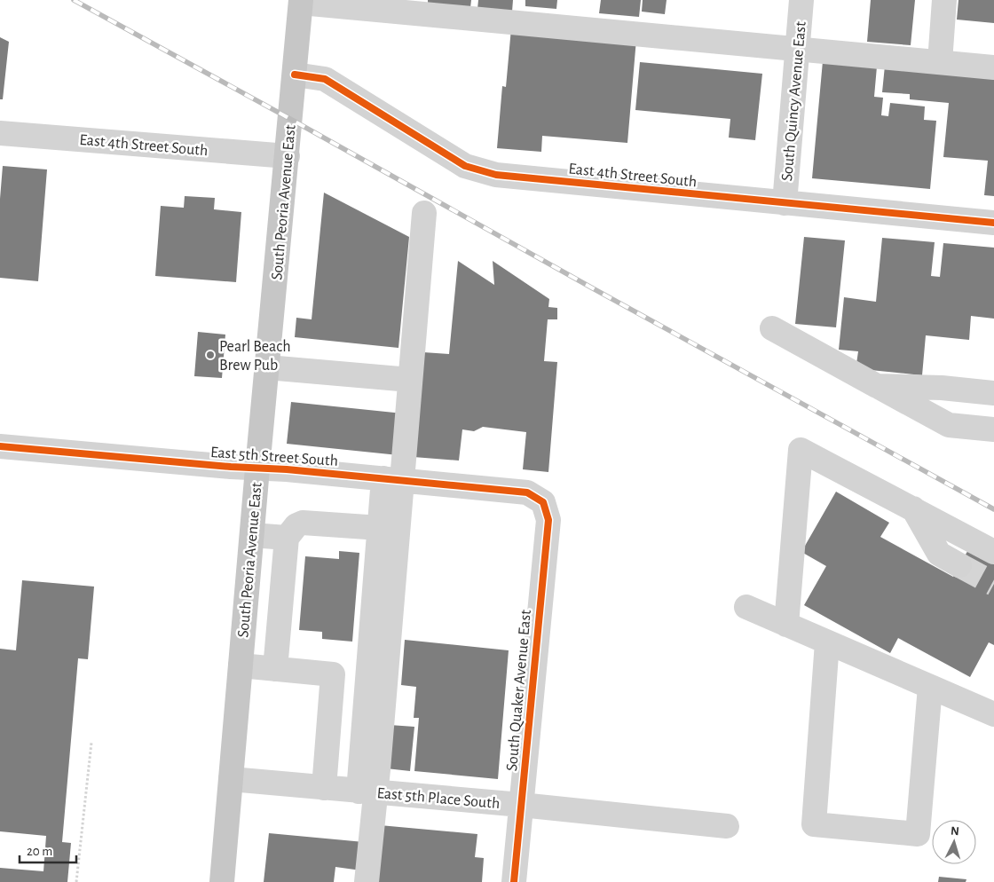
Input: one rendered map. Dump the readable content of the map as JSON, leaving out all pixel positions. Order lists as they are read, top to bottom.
{
  "streets": {
    "main road": ["South Peoria Avenue East"],
    "street": [
      "South Quincy Avenue East",
      "East 4th Street South",
      "East 5th Street South",
      "South Quaker Avenue East",
      "East 5th Place South"
    ]
  },
  "crossings": [
    ["South Quincy Avenue East", "East 4th Street South"],
    ["East 4th Street South", "South Peoria Avenue East"],
    ["South Peoria Avenue East", "East 5th Street South"],
    ["South Peoria Avenue East", "East 5th Place South"],
    ["East 5th Street South", "South Quaker Avenue East"],
    ["South Quaker Avenue East", "East 5th Place South"]
  ],
  "places": ["Pearl Beach Brew Pub"],
  "scale_bar": "20 m",
  "north": "top"
}
